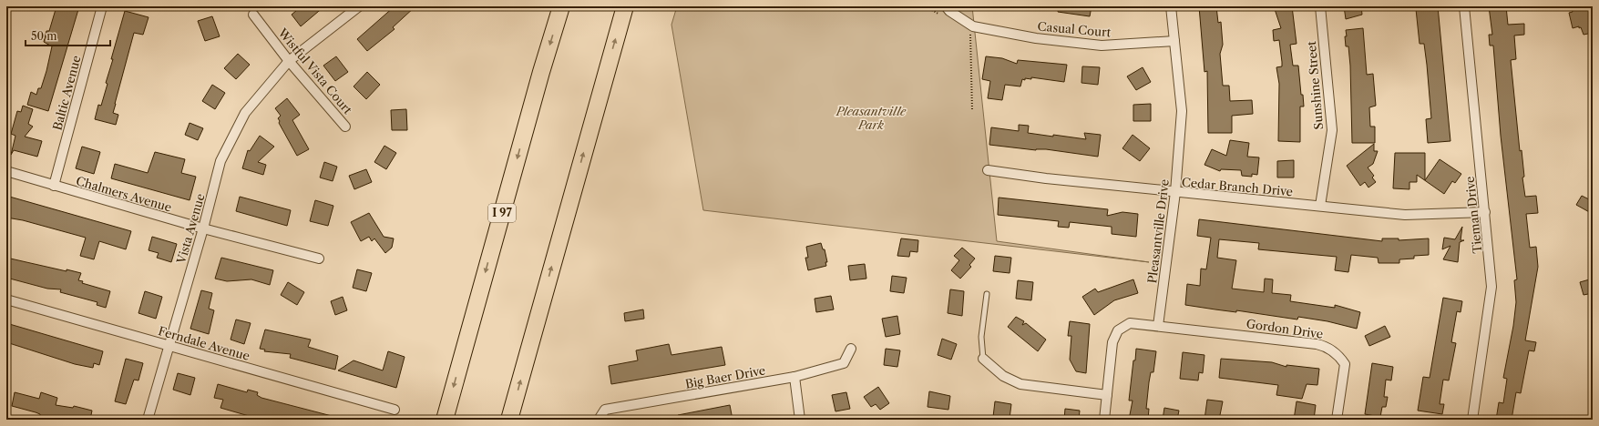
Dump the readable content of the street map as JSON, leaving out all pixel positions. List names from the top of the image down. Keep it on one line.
{"streets":{"highway":["I 97"],"street":["Casual Court","Wistful Vista Court","Sunshine Street","Baltic Avenue","Cedar Branch Drive","Chalmers Avenue","Tieman Drive","Vista Avenue","Pleasantville Drive","Gordon Drive","Ferndale Avenue","Big Baer Drive"]},"crossings":[["Casual Court","Pleasantville Drive"],["Wistful Vista Court","Vista Avenue"],["Sunshine Street","Cedar Branch Drive"],["Baltic Avenue","Chalmers Avenue"],["Cedar Branch Drive","Tieman Drive"],["Cedar Branch Drive","Pleasantville Drive"],["Chalmers Avenue","Vista Avenue"],["Vista Avenue","Ferndale Avenue"],["Pleasantville Drive","Gordon Drive"]],"parks":["Pleasantville Park"],"scale_bar":"50 m"}
